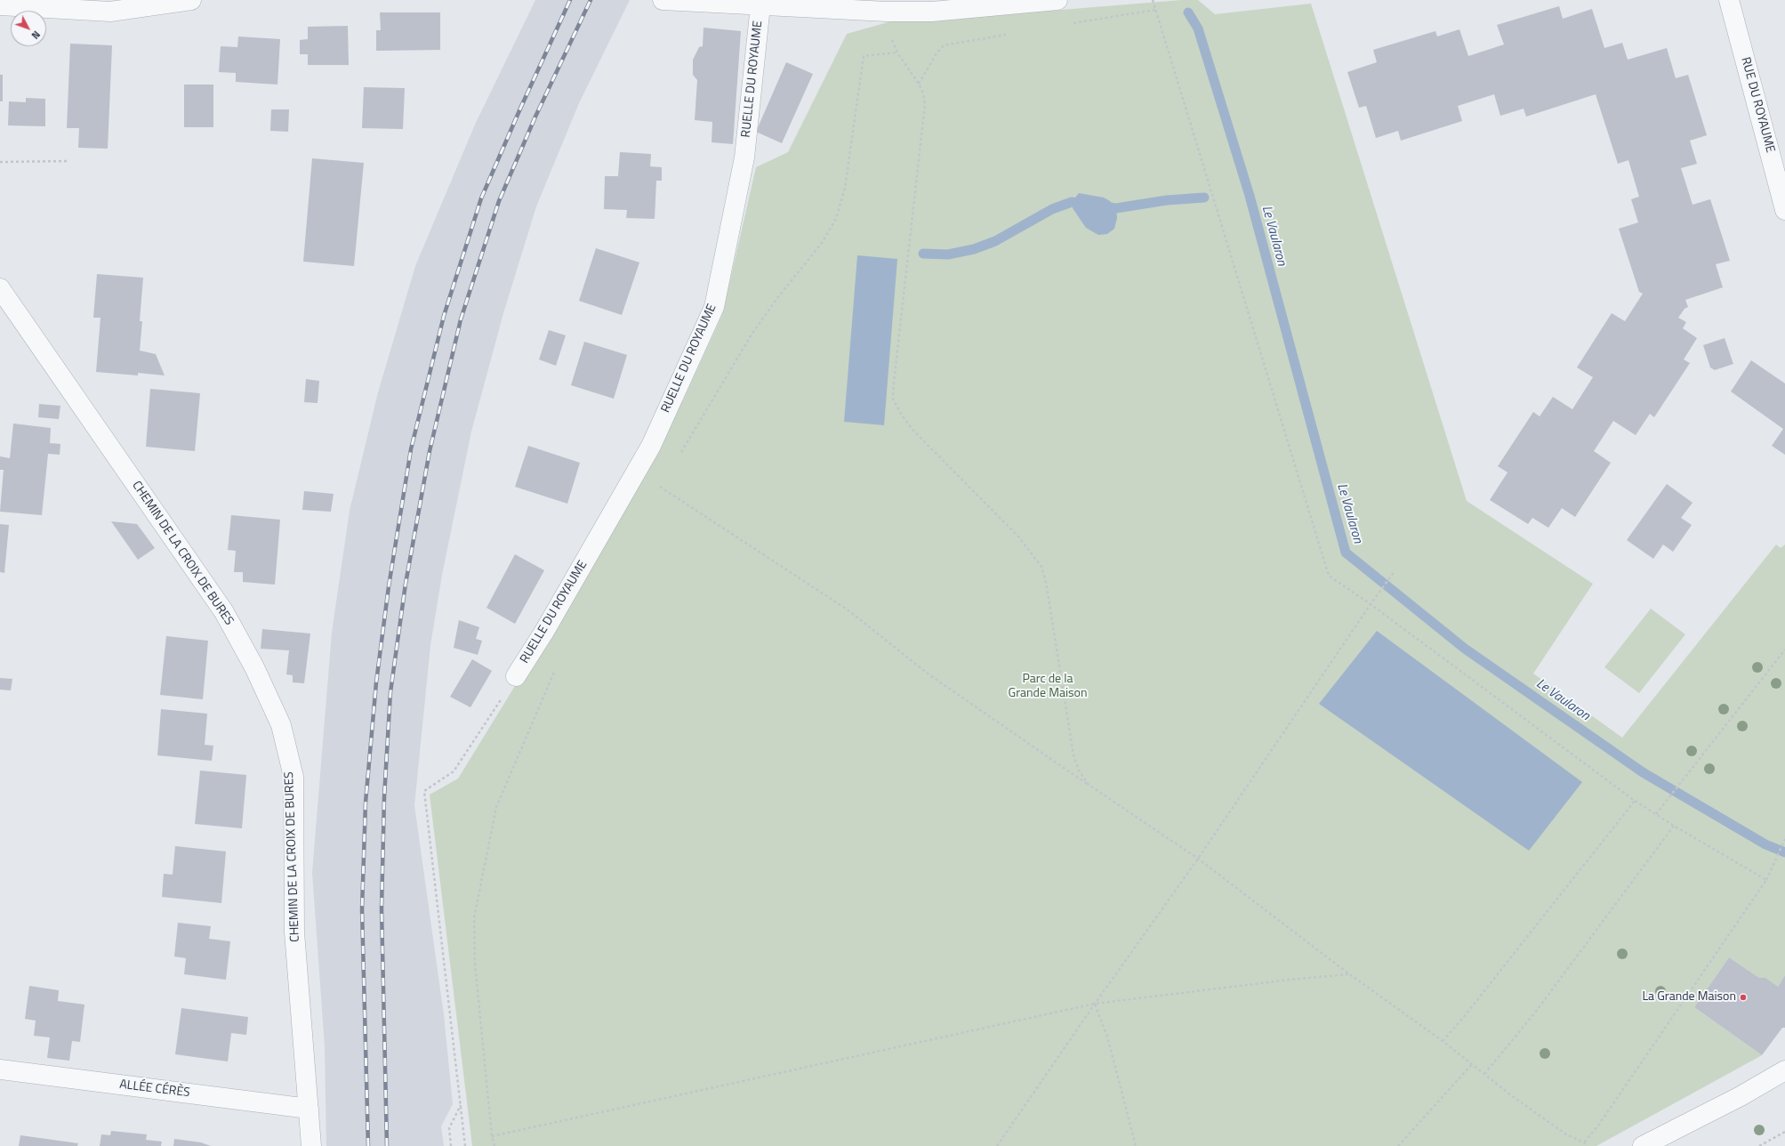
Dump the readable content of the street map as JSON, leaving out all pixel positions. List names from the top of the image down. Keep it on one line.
{"streets":{"street":["RUELLE DU ROYAUME","RUE DU ROYAUME","CHEMIN DE LA CROIX DE BURES","ALLÉE CÉRÈS"]},"crossings":[["CHEMIN DE LA CROIX DE BURES","ALLÉE CÉRÈS"]],"water":["Le Vaularon"],"parks":["Parc de la Grande Maison"],"places":["La Grande Maison"],"north":"bottom right"}
